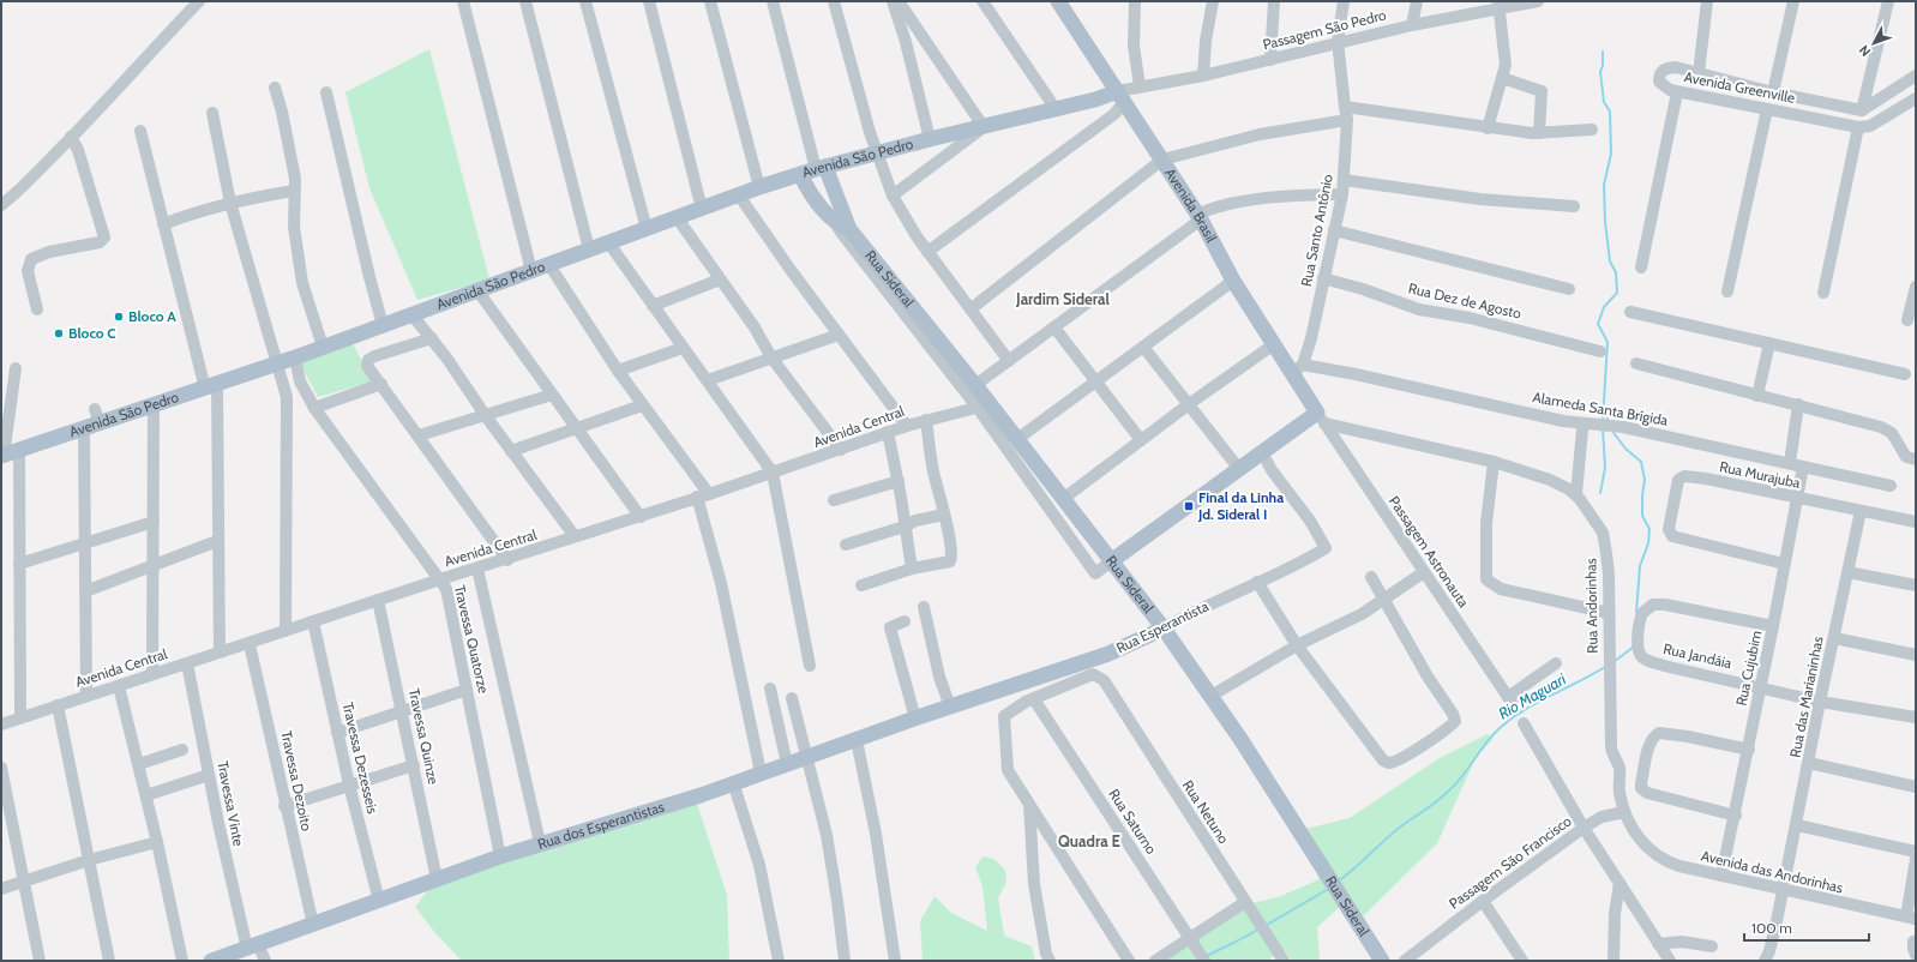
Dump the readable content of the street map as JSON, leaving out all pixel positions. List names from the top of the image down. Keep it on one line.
{"streets":{"main road":["Avenida São Pedro","Avenida Brasil","Rua Sideral","Rua Esperantista","Rua dos Esperantistas"],"street":["Passagem São Pedro","Avenida Greenville","Rua Santo Antônio","Rua Dez de Agosto","Alameda Santa Brígida","Avenida Central","Rua Murajuba","Passagem Astronauta","Rua Andorinhas","Travessa Quatorze","Rua Jandáia","Rua Cujubim","Rua das Marianinhas","Travessa Quinze","Travessa Dezesseis","Travessa Dezoito","Travessa Vinte","Rua Netuno","Rua Saturno","Passagem São Francisco","Avenida das Andorinhas"]},"crossings":[["Passagem São Pedro","Avenida São Pedro"],["Passagem São Pedro","Avenida Brasil"],["Passagem São Pedro","Rua Santo Antônio"],["Avenida São Pedro","Avenida Brasil"],["Avenida São Pedro","Rua Sideral"],["Avenida São Pedro","Travessa Quatorze"],["Avenida Brasil","Rua Santo Antônio"],["Avenida Brasil","Alameda Santa Brígida"],["Avenida Brasil","Passagem Astronauta"],["Avenida Brasil","Rua Andorinhas"],["Rua Santo Antônio","Rua Dez de Agosto"],["Rua Santo Antônio","Alameda Santa Brígida"],["Rua Sideral","Avenida Central"],["Rua Sideral","Rua Esperantista"],["Alameda Santa Brígida","Rua Cujubim"],["Avenida Central","Travessa Quatorze"],["Avenida Central","Travessa Quinze"],["Avenida Central","Travessa Dezesseis"],["Avenida Central","Travessa Dezoito"],["Avenida Central","Travessa Vinte"],["Rua Murajuba","Rua Cujubim"],["Rua Murajuba","Rua das Marianinhas"],["Passagem Astronauta","Rua Andorinhas"],["Rua Andorinhas","Passagem São Francisco"],["Rua Andorinhas","Avenida das Andorinhas"],["Rua Esperantista","Rua dos Esperantistas"],["Travessa Quatorze","Rua dos Esperantistas"],["Rua Jandáia","Rua Cujubim"],["Rua Jandáia","Rua das Marianinhas"],["Rua Cujubim","Avenida das Andorinhas"],["Rua das Marianinhas","Avenida das Andorinhas"],["Travessa Quinze","Rua dos Esperantistas"],["Travessa Dezesseis","Rua dos Esperantistas"],["Travessa Dezoito","Rua dos Esperantistas"],["Travessa Vinte","Rua dos Esperantistas"],["Rua Netuno","Rua Saturno"],["Passagem São Francisco","Avenida das Andorinhas"]],"districts":["Jardim Sideral","Quadra E"],"water":["Rio Maguari"],"places":{"other":["Bloco A","Bloco C"],"transit":["Final da Linha Jd. Sideral I"]},"scale_bar":"100 m","north":"bottom left"}
